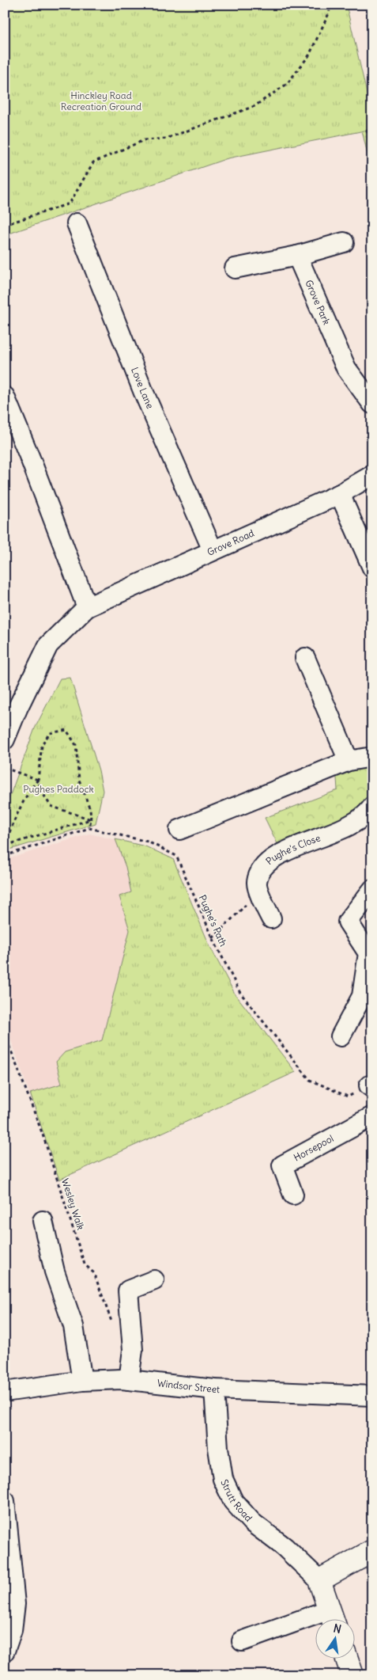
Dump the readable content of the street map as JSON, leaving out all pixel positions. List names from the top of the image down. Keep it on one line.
{"streets":{"street":["Grove Park","Love Lane","Grove Road","Pughe's Close","Horsepool","Windsor Street","Strutt Road"],"path":["Pughe's Path","Wesley Walk"]},"crossings":[["Love Lane","Grove Road"],["Windsor Street","Strutt Road"]],"parks":["Hinckley Road Recreation Ground","Pughes Paddock"],"north":"top"}
